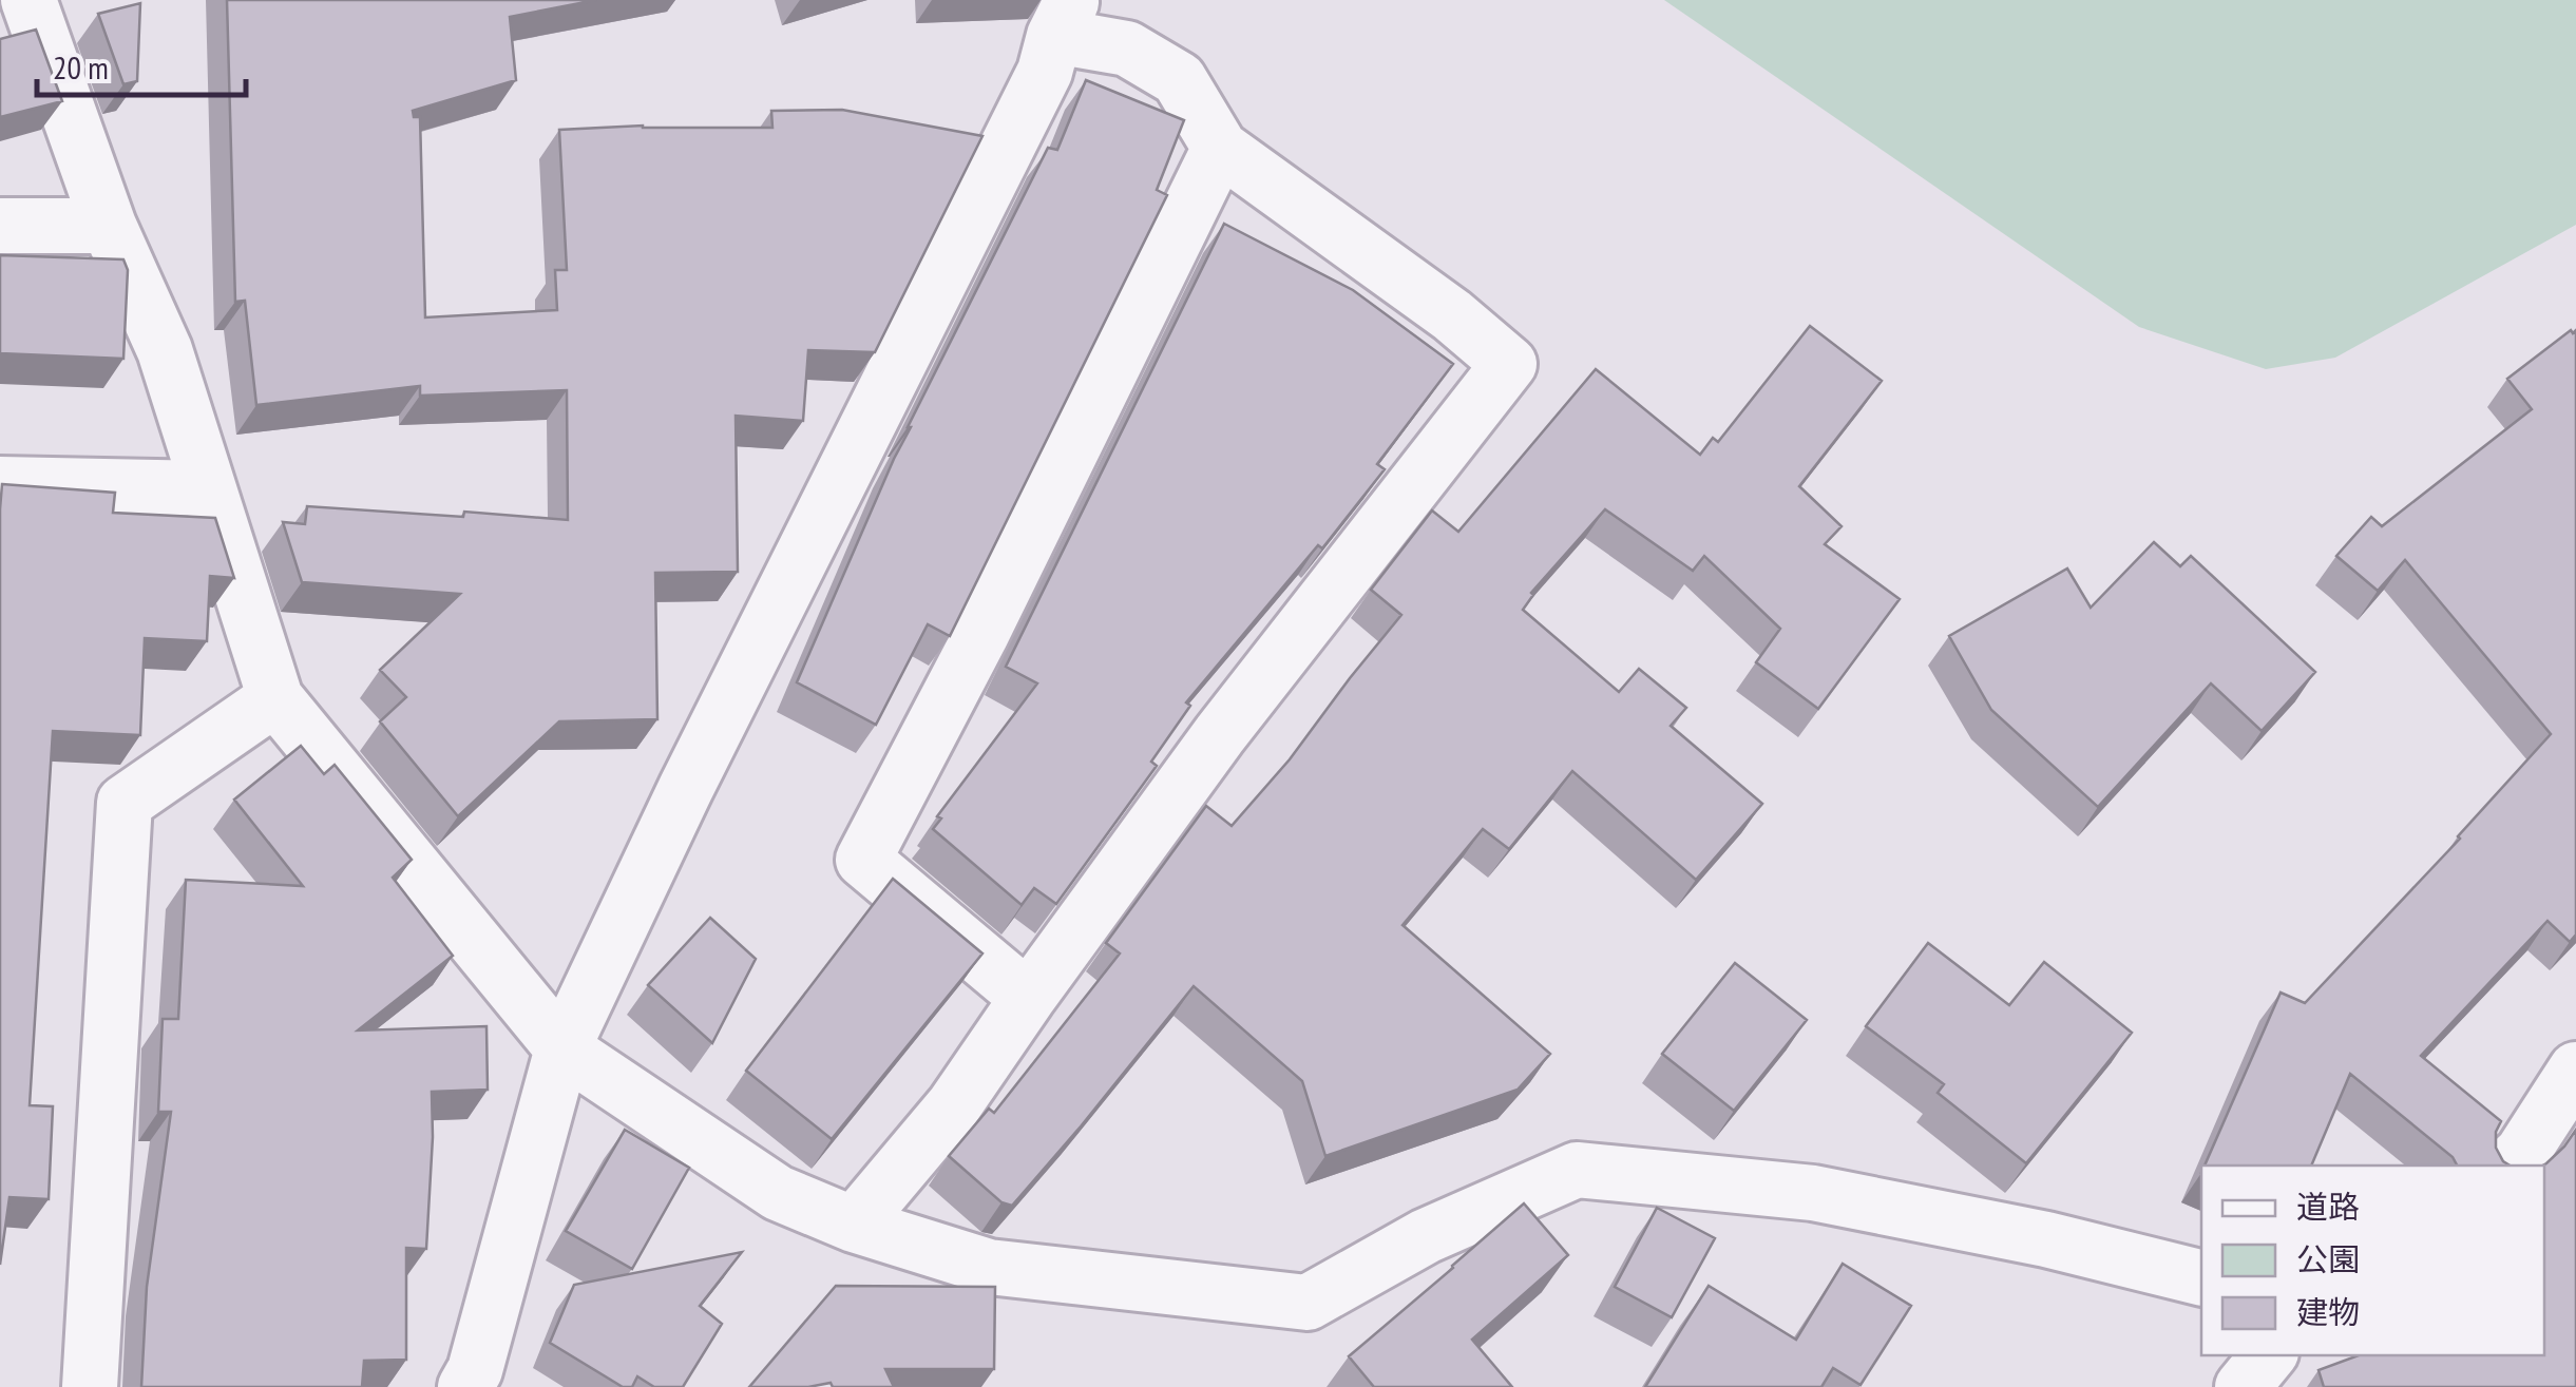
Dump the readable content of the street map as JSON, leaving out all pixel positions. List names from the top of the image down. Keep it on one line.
{"legend":["道路","公園","建物"],"scale_bar":"20 m"}
